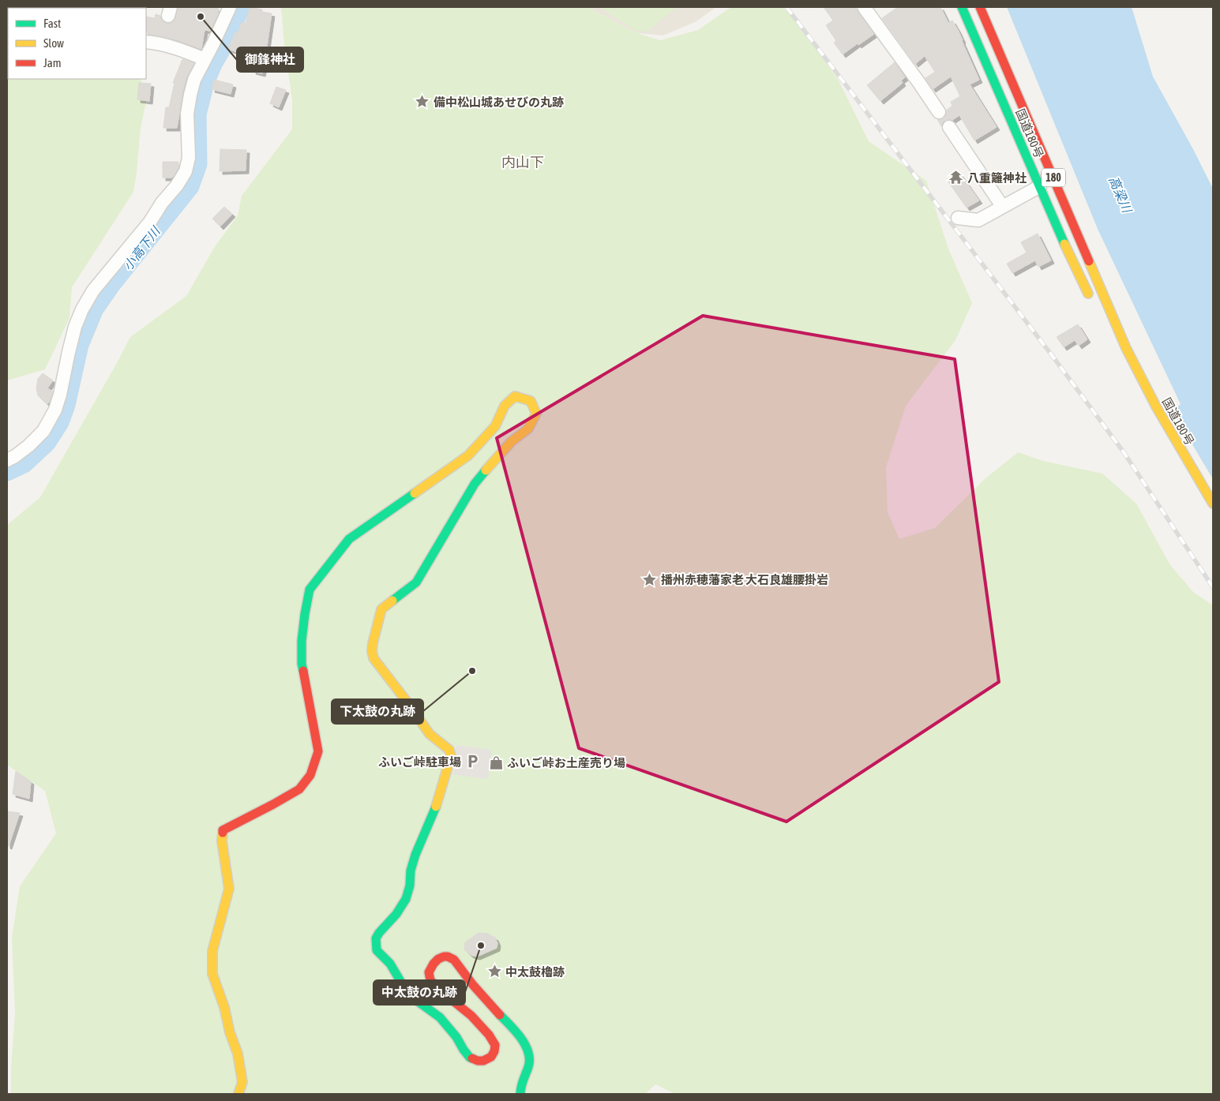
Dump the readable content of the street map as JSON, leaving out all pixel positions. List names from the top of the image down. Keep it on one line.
{"streets":{"main road":["国道180号","180"]},"districts":["内山下"],"water":["高梁川","小高下川"],"places":{"other":["御鋒神社","下太鼓の丸跡","中太鼓の丸跡"],"place":["備中松山城あせびの丸跡","播州赤穂藩家老 大石良雄腰掛岩","中太鼓櫓跡"],"temple":["八重籬神社"],"parking":["ふいご峠駐車場"],"shop":["ふいご峠お土産売り場"]},"legend":["Fast","Slow","Jam"]}
